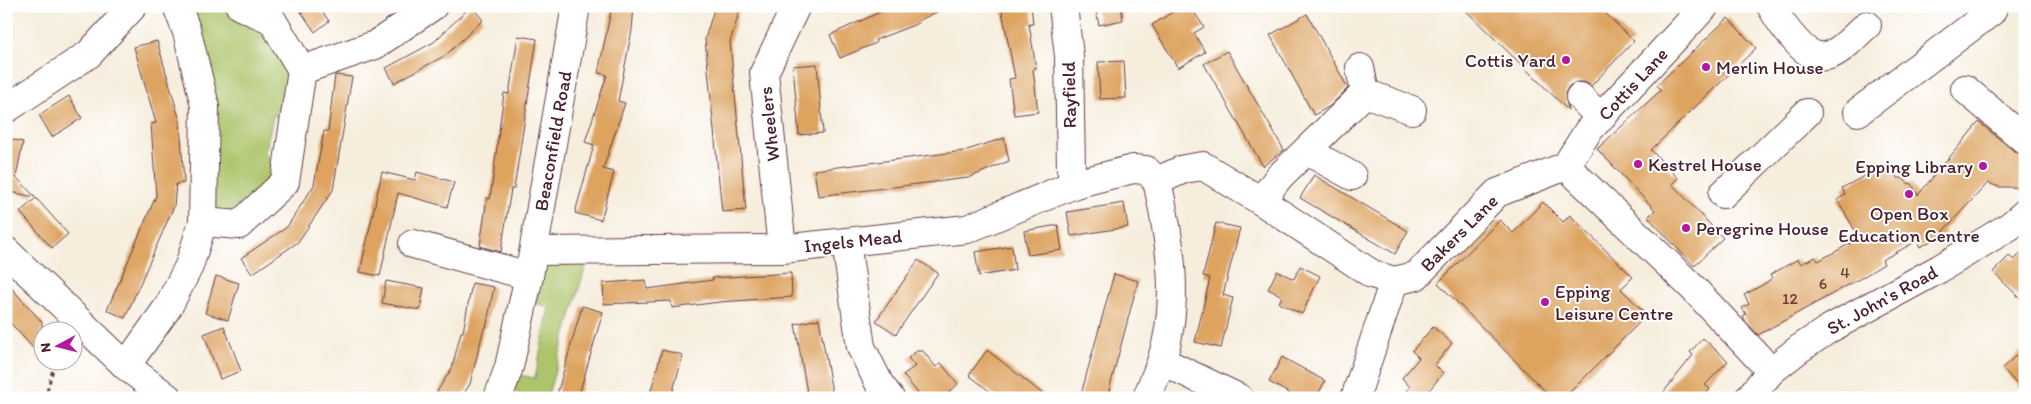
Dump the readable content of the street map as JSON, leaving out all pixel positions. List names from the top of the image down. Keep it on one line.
{"streets":{"street":["Cottis Lane","Rayfield","Wheelers","Beaconfield Road","Bakers Lane","Ingels Mead","St. John's Road"]},"crossings":[["Cottis Lane","Bakers Lane"],["Rayfield","Ingels Mead"],["Wheelers","Ingels Mead"],["Beaconfield Road","Ingels Mead"]],"places":["Cottis Yard","Merlin House","Kestrel House","Epping Library","Open Box Education Centre","Peregrine House","Epping Leisure Centre"],"house_numbers":["4","6","12"],"north":"left"}
